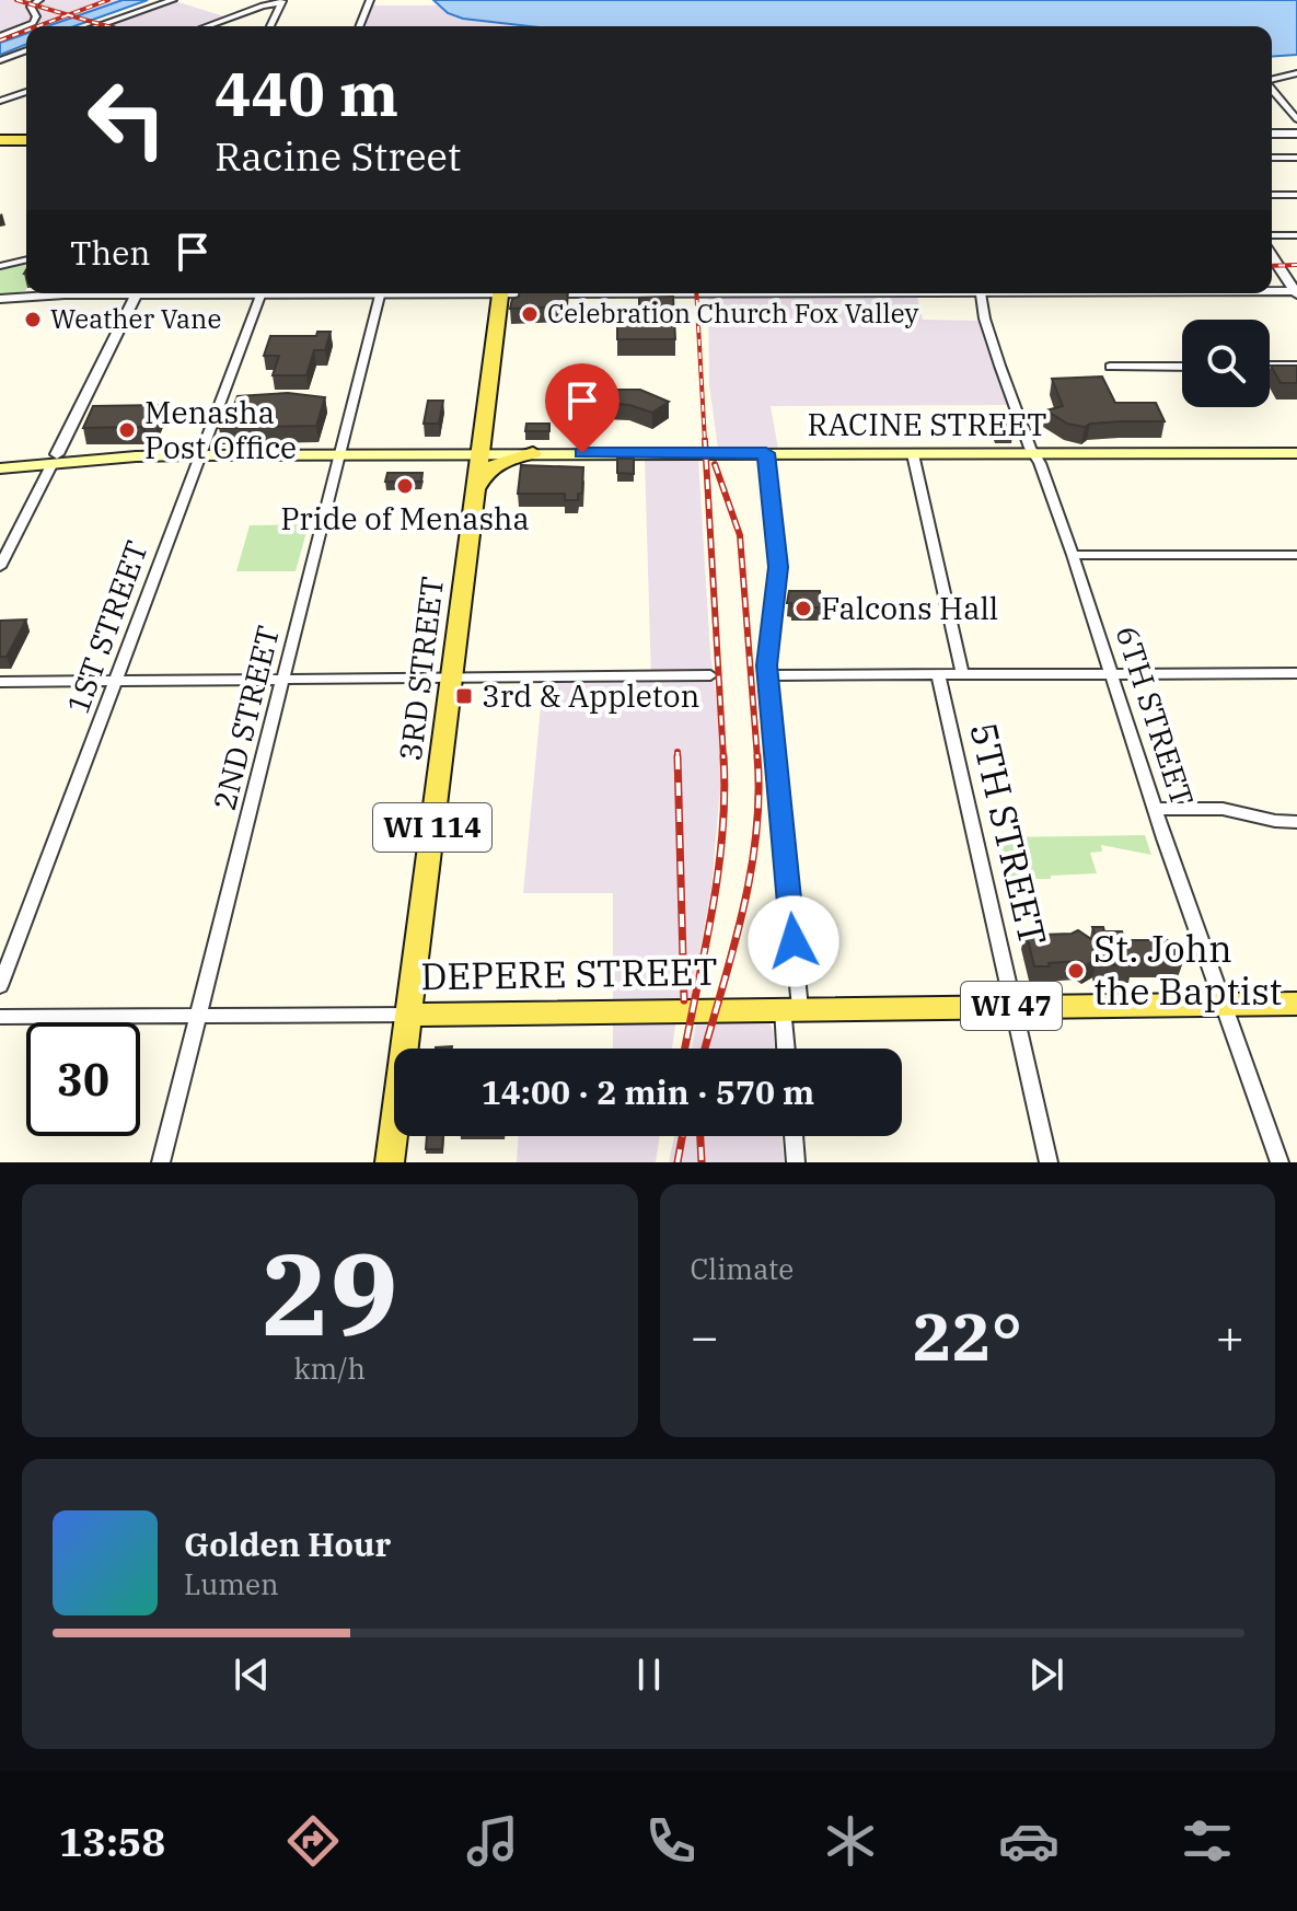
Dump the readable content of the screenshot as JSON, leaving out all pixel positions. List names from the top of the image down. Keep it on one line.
{"streets":{"main road":["RACINE STREET","3RD STREET","WI 114","DEPERE STREET","WI 47"],"street":["1ST STREET","6TH STREET","2ND STREET","5TH STREET"]},"crossings":[["RACINE STREET","1ST STREET"],["RACINE STREET","3RD STREET"],["RACINE STREET","6TH STREET"],["RACINE STREET","2ND STREET"],["3RD STREET","DEPERE STREET"],["6TH STREET","DEPERE STREET"],["2ND STREET","DEPERE STREET"],["5TH STREET","DEPERE STREET"]],"places":{"other":["Celebration Church Fox Valley","Weather Vane","Menasha Post Office","Pride of Menasha","Falcons Hall","St. John the Baptist"],"transit":["3rd & Appleton"]},"page":{"turn":["440 m","Racine Street"],"then":"Then","limit":"30","trip":"14:00 · 2 min · 570 m","tile":[["29","km/h"],"Climate"],"heat":["−","22°","+"],"song":["Golden Hour","Lumen"],"tabs":"13:58"}}
